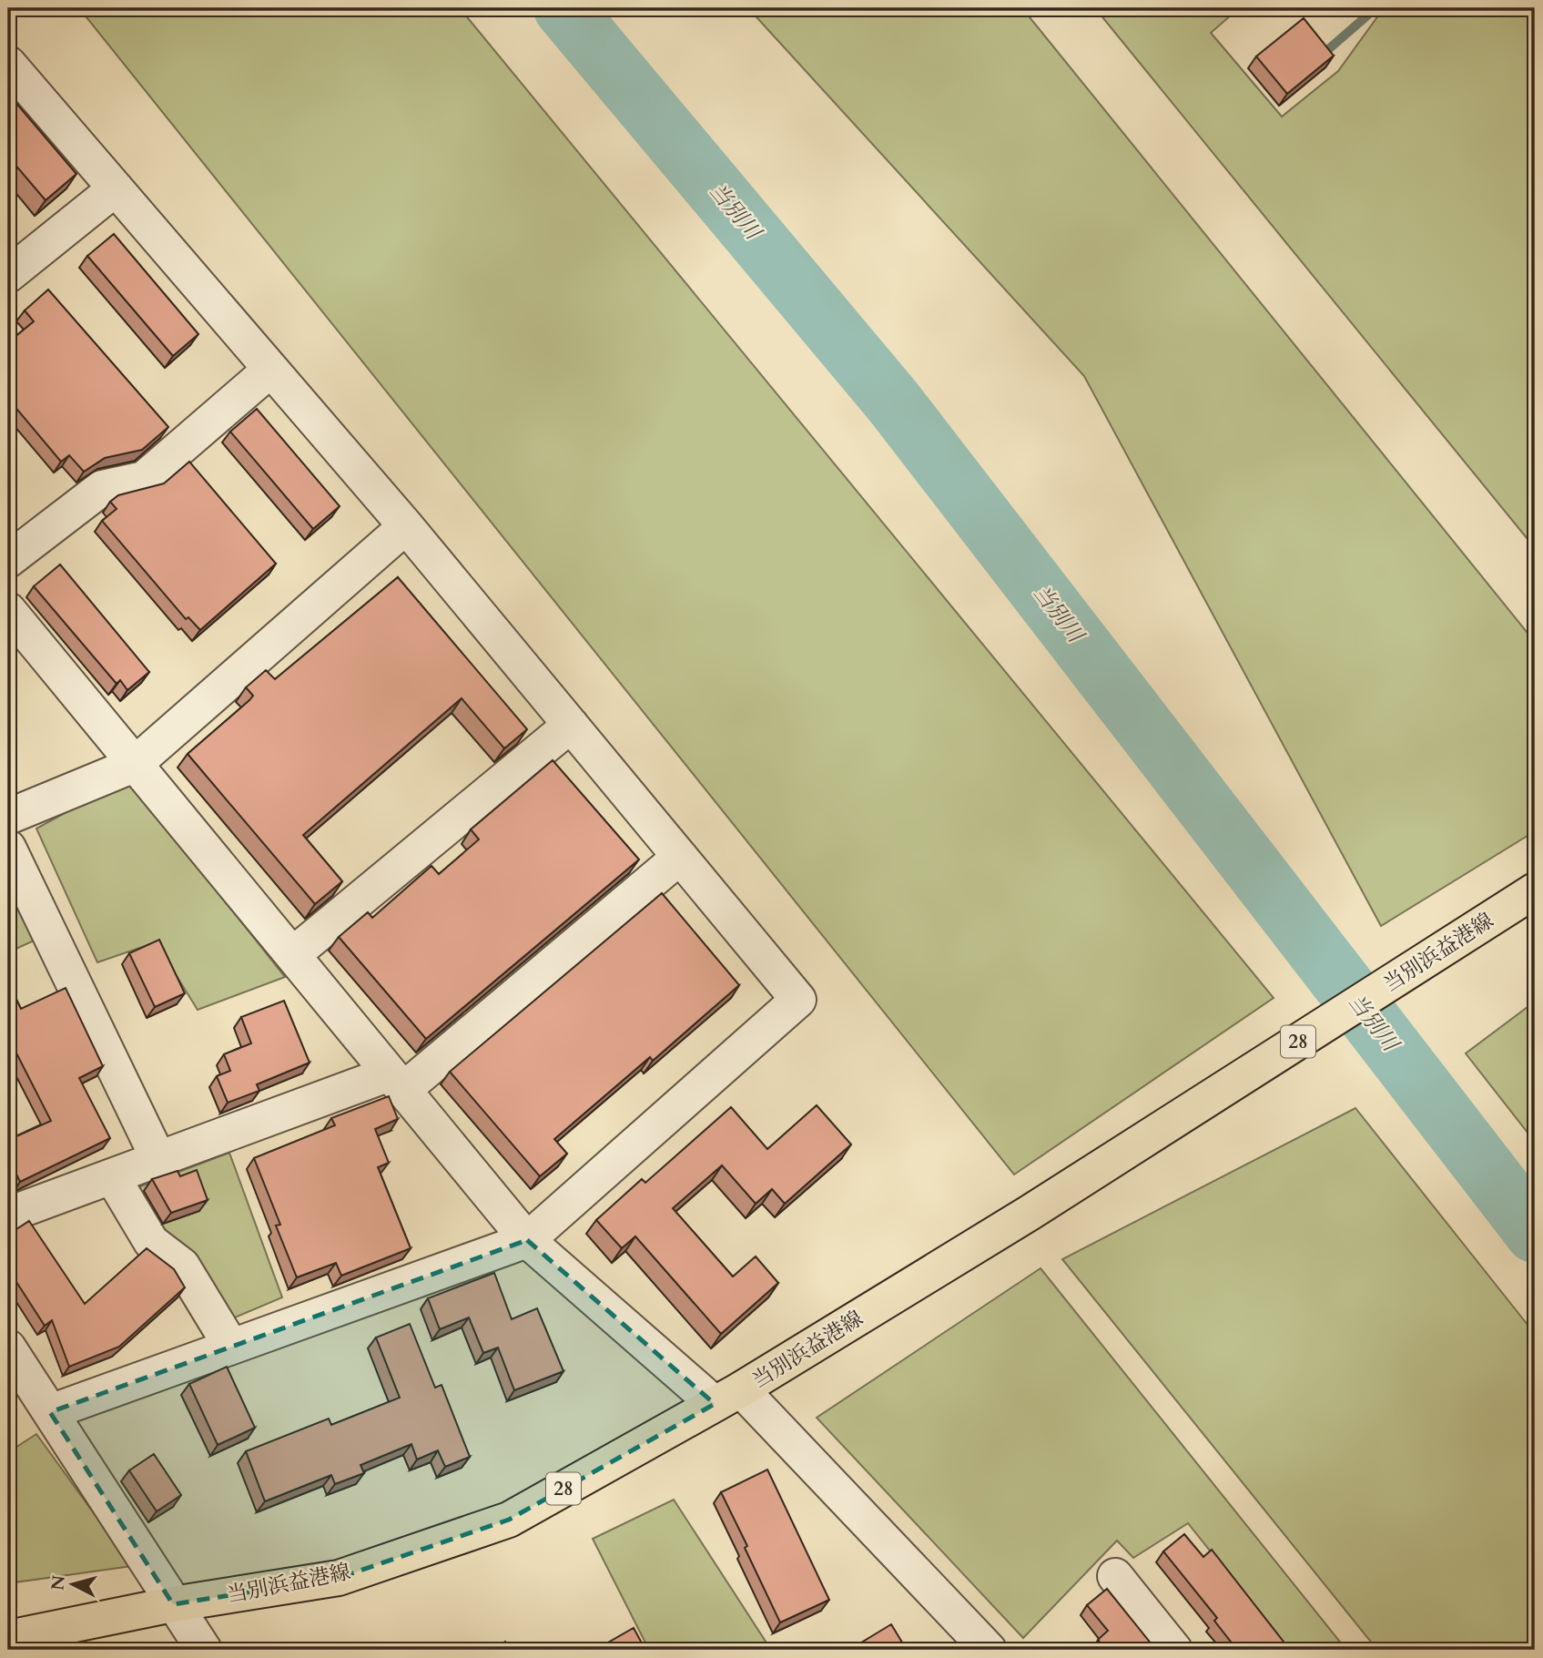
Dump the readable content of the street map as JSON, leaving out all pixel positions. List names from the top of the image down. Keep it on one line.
{"streets":{"main road":["当別浜益港線","28"]},"water":["当別川"],"north":"left"}
